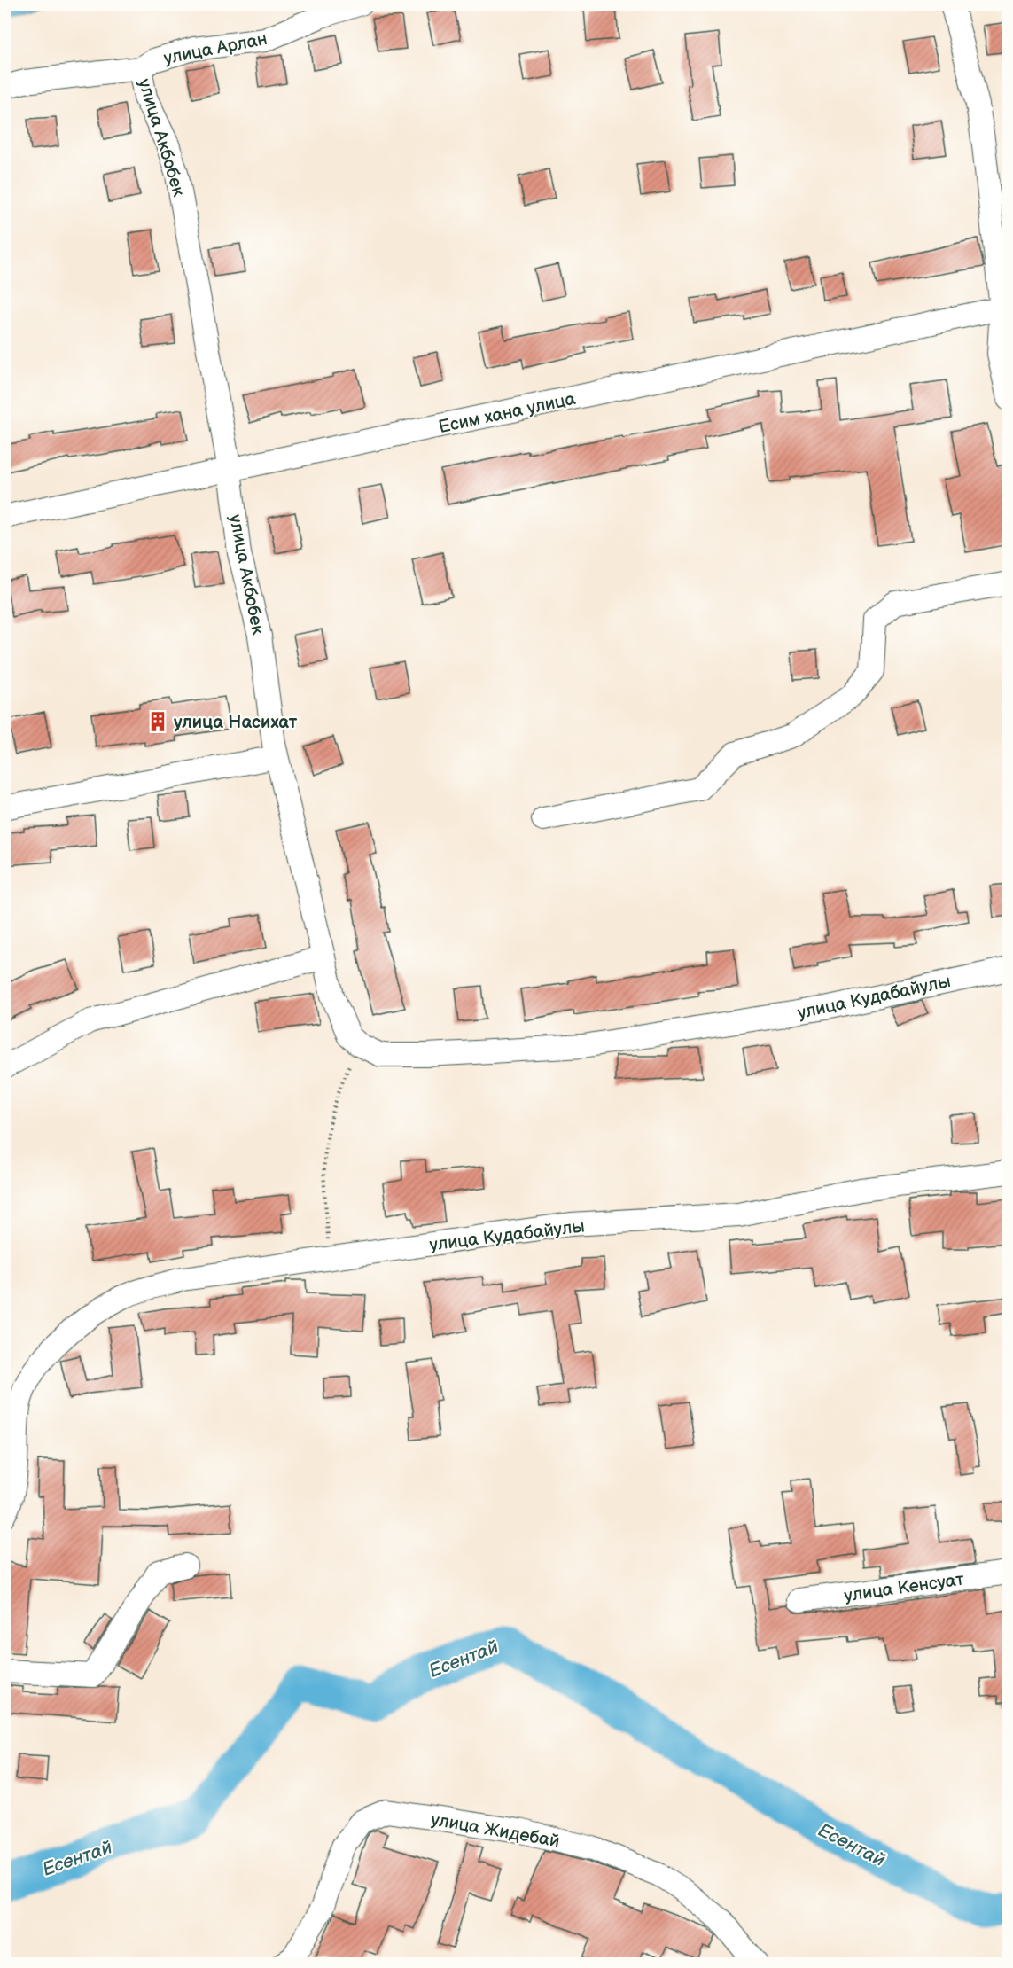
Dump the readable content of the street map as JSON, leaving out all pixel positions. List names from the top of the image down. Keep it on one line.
{"streets":{"street":["улица Арлан","улица Акбобек","Есим хана улица","улица Кудабайулы","улица Кенсуат","улица Жидебай"]},"crossings":[["улица Арлан","улица Акбобек"],["улица Акбобек","Есим хана улица"],["улица Акбобек","улица Кудабайулы"]],"water":["Есентай"],"places":{"building":["улица Насихат"]}}
